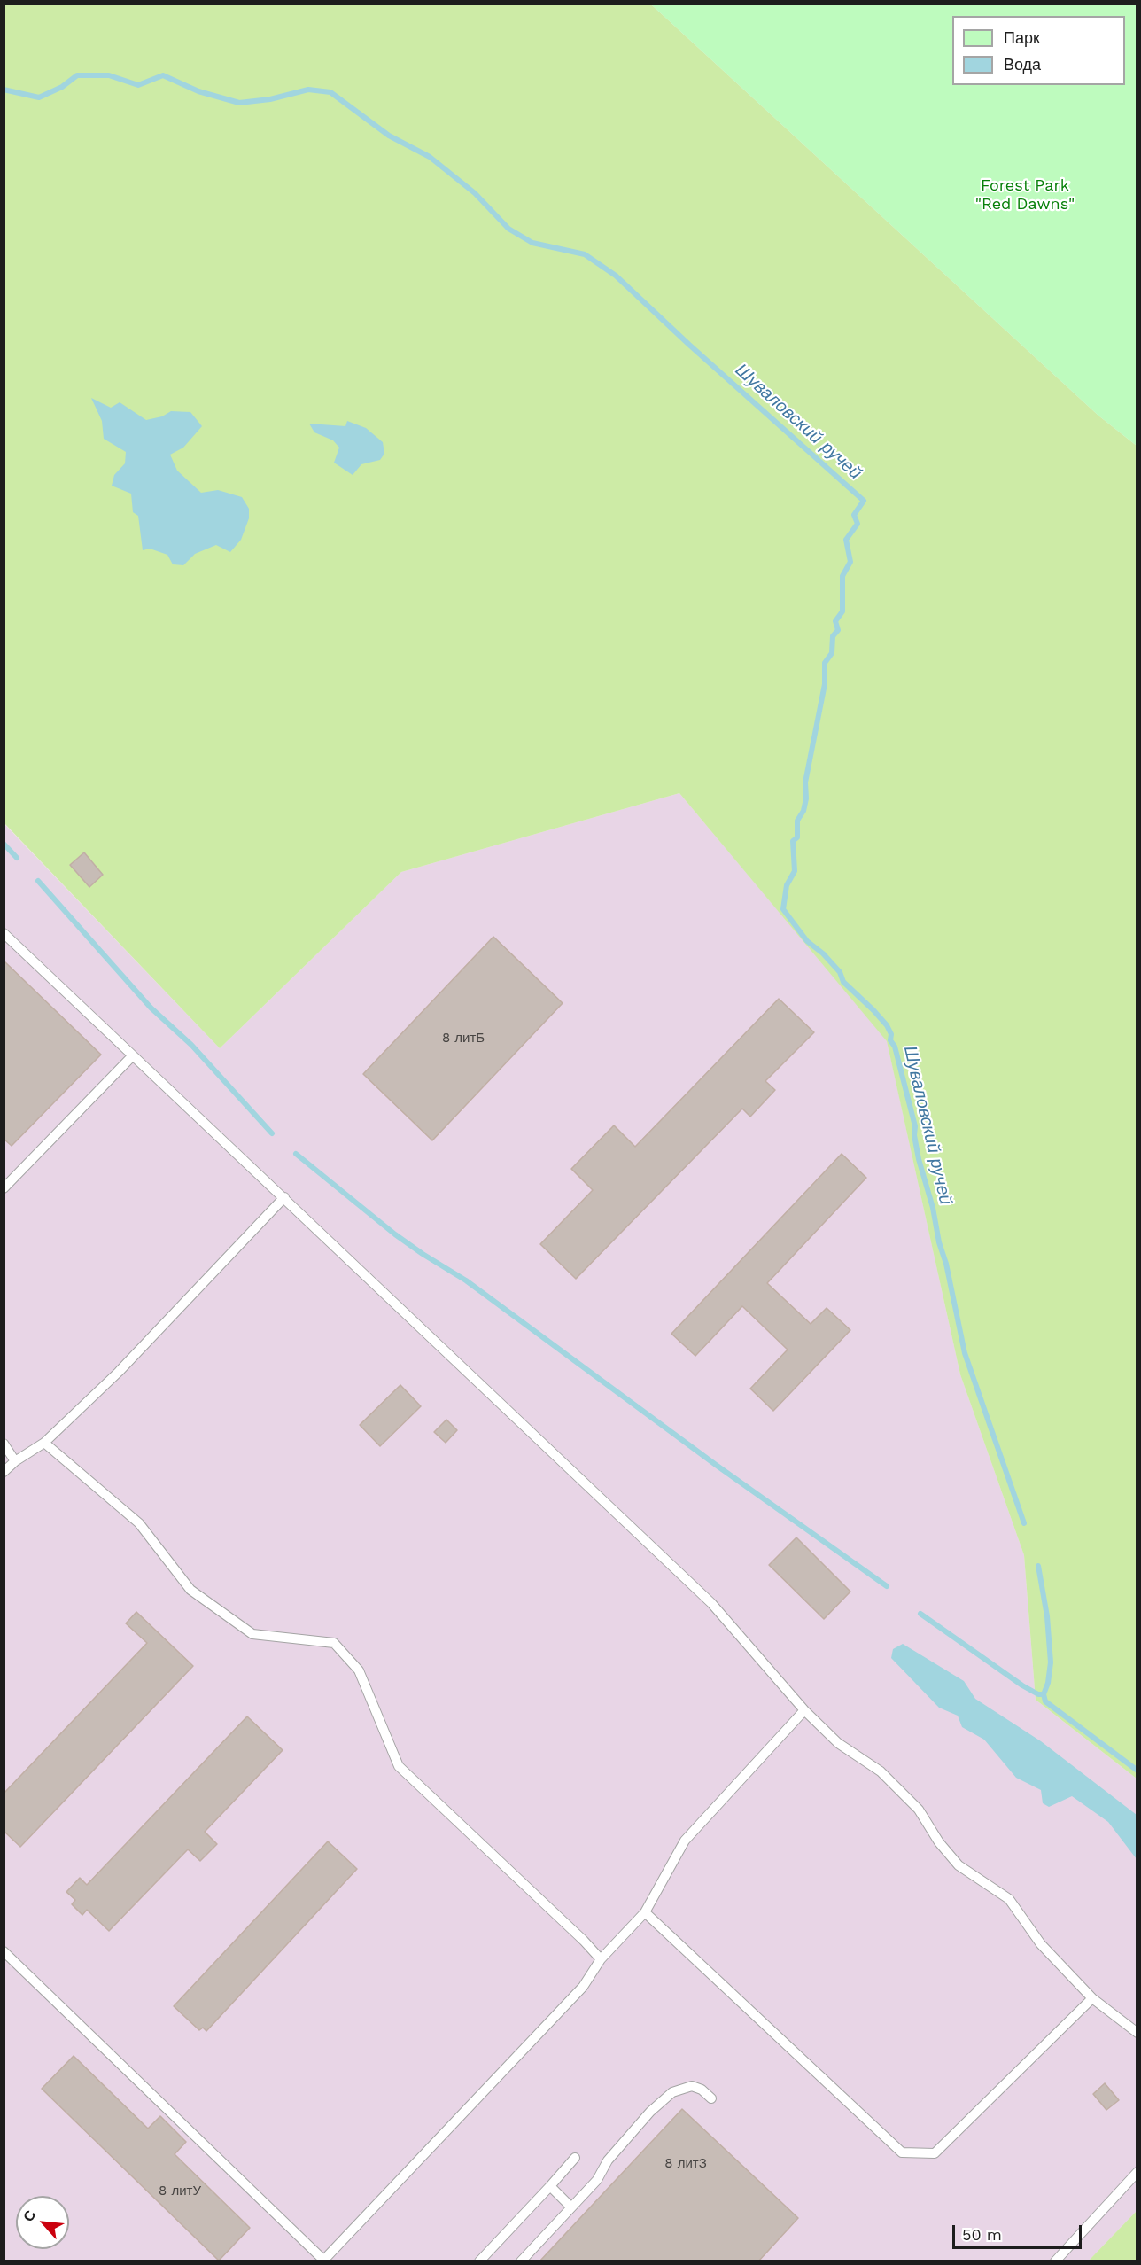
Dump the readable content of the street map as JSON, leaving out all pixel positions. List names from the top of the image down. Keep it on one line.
{"water":["Шуваловский ручей"],"parks":["Forest Park \"Red Dawns\""],"house_numbers":["8 литБ","8 литЗ","8 литУ"],"legend":["Парк","Вода"],"scale_bar":"50 m","north":"top left"}
